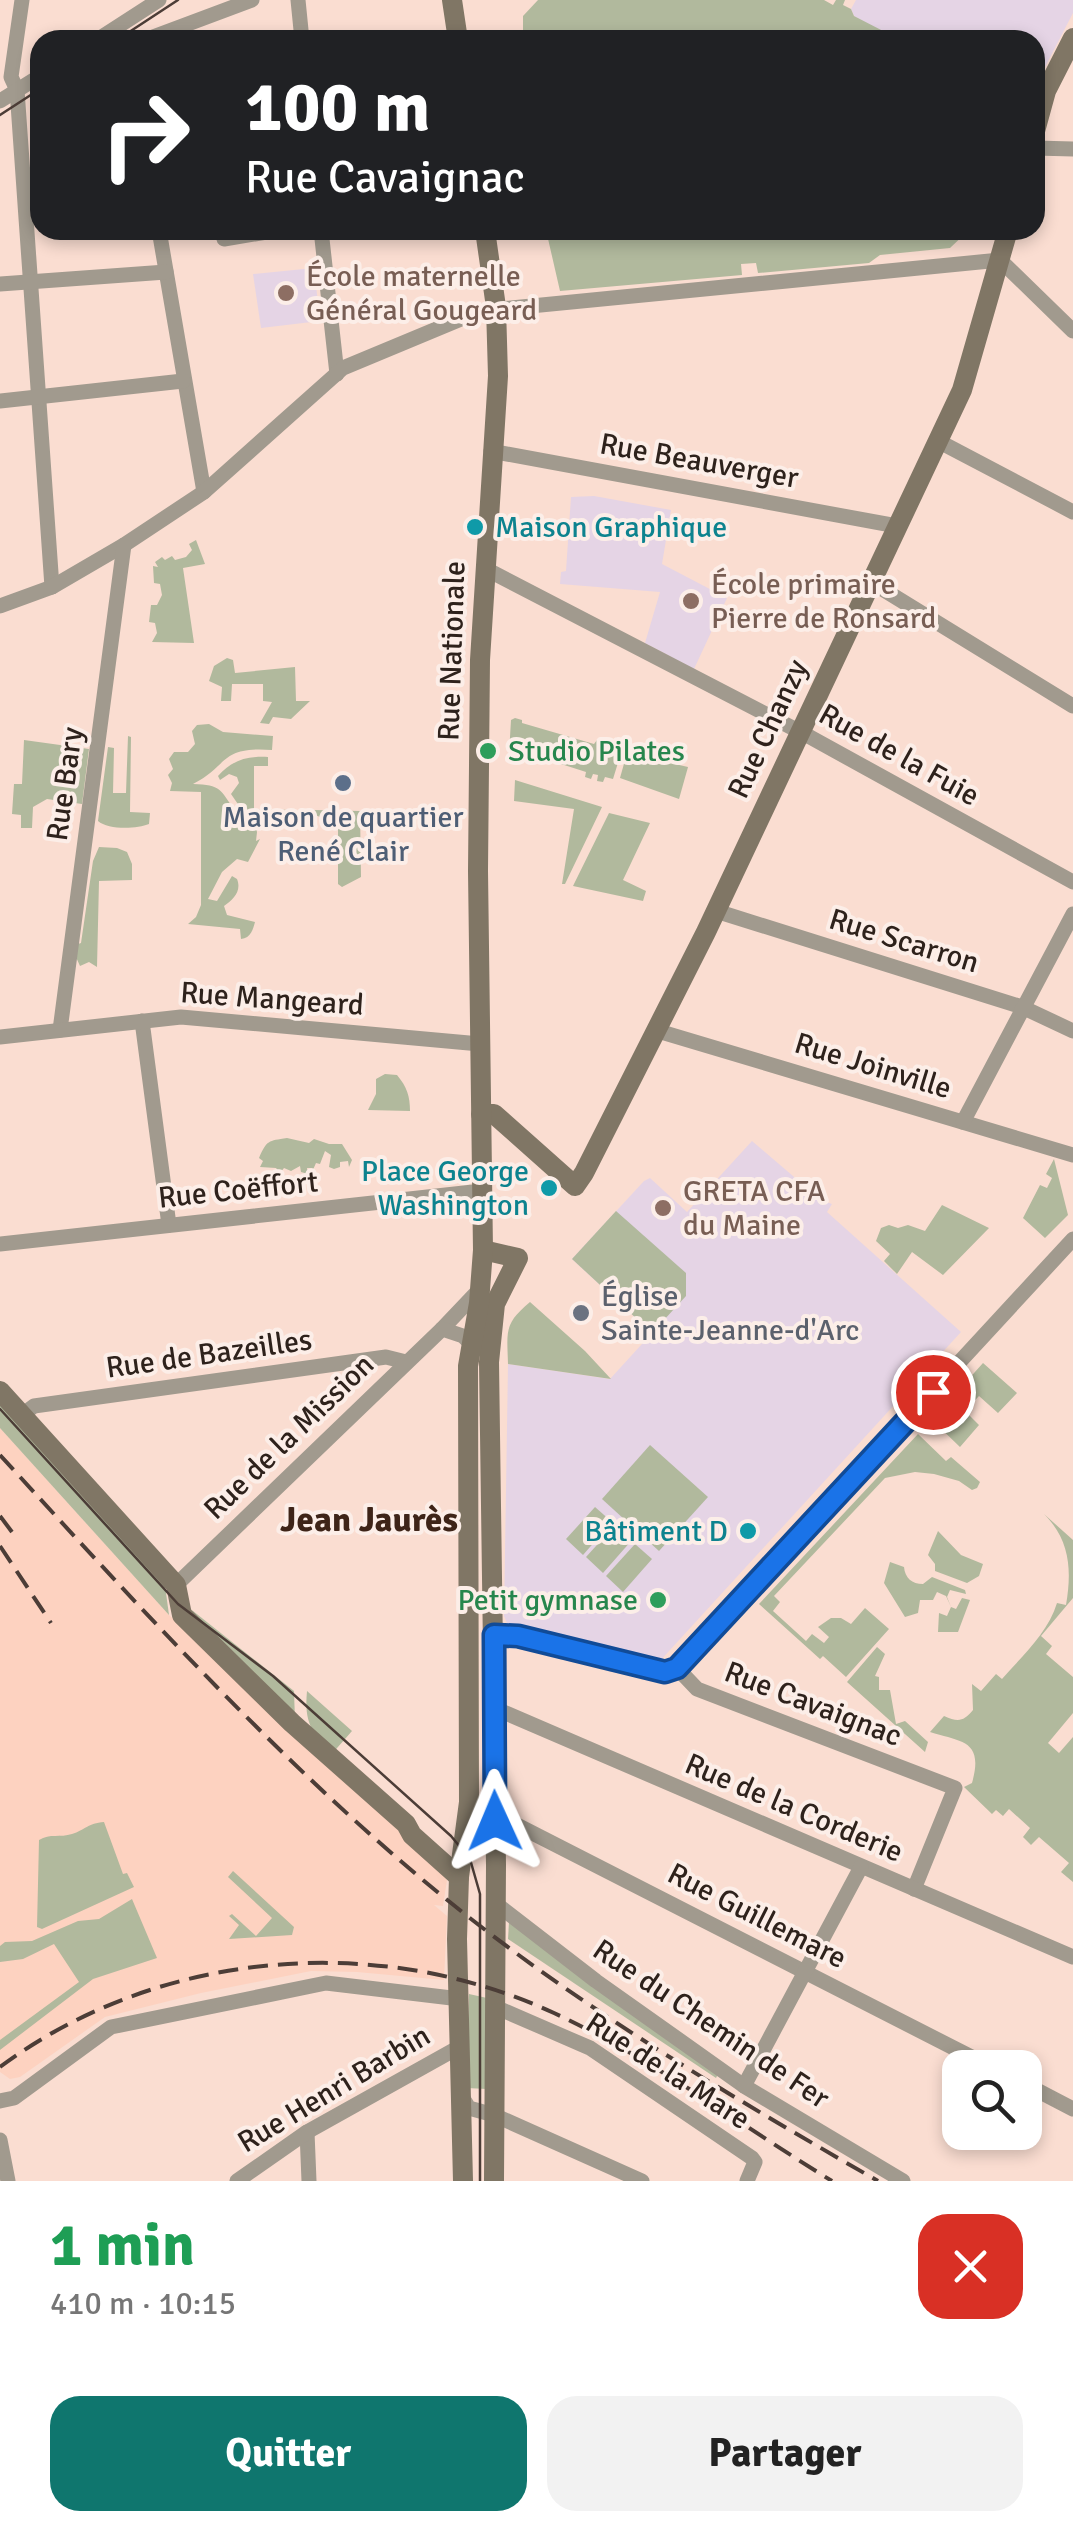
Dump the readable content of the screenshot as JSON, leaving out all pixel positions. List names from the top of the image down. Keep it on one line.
{"streets":{"main road":["Rue Nationale","Rue Chanzy"],"street":["Rue Beauverger","Rue de la Fuie","Rue Bary","Rue Scarron","Rue Mangeard","Rue Joinville","Rue Coëffort","Rue de Bazeilles","Rue de la Mission","Rue Cavaignac","Rue de la Corderie","Rue Guillemare","Rue du Chemin de Fer","Rue de la Mare","Rue Henri Barbin"]},"crossings":[["Rue Beauverger","Rue Nationale"],["Rue Beauverger","Rue Chanzy"],["Rue Nationale","Rue Chanzy"],["Rue Nationale","Rue de la Fuie"],["Rue Nationale","Rue Mangeard"],["Rue Chanzy","Rue de la Fuie"],["Rue Chanzy","Rue Scarron"],["Rue Chanzy","Rue Joinville"],["Rue Bary","Rue Mangeard"],["Rue de Bazeilles","Rue de la Mission"],["Rue Cavaignac","Rue de la Corderie"]],"districts":["Jean Jaurès"],"places":["École maternelle Général Gougeard","Maison Graphique","École primaire Pierre de Ronsard","Studio Pilates","Maison de quartier René Clair","Place George Washington","GRETA CFA du Maine","Église Sainte-Jeanne-d'Arc","Bâtiment D","Petit gymnase"],"page":{"turn":["100 m","Rue Cavaignac"],"heading":["1 min","410 m · 10:15"],"buttons":["Quitter","Partager"]}}
